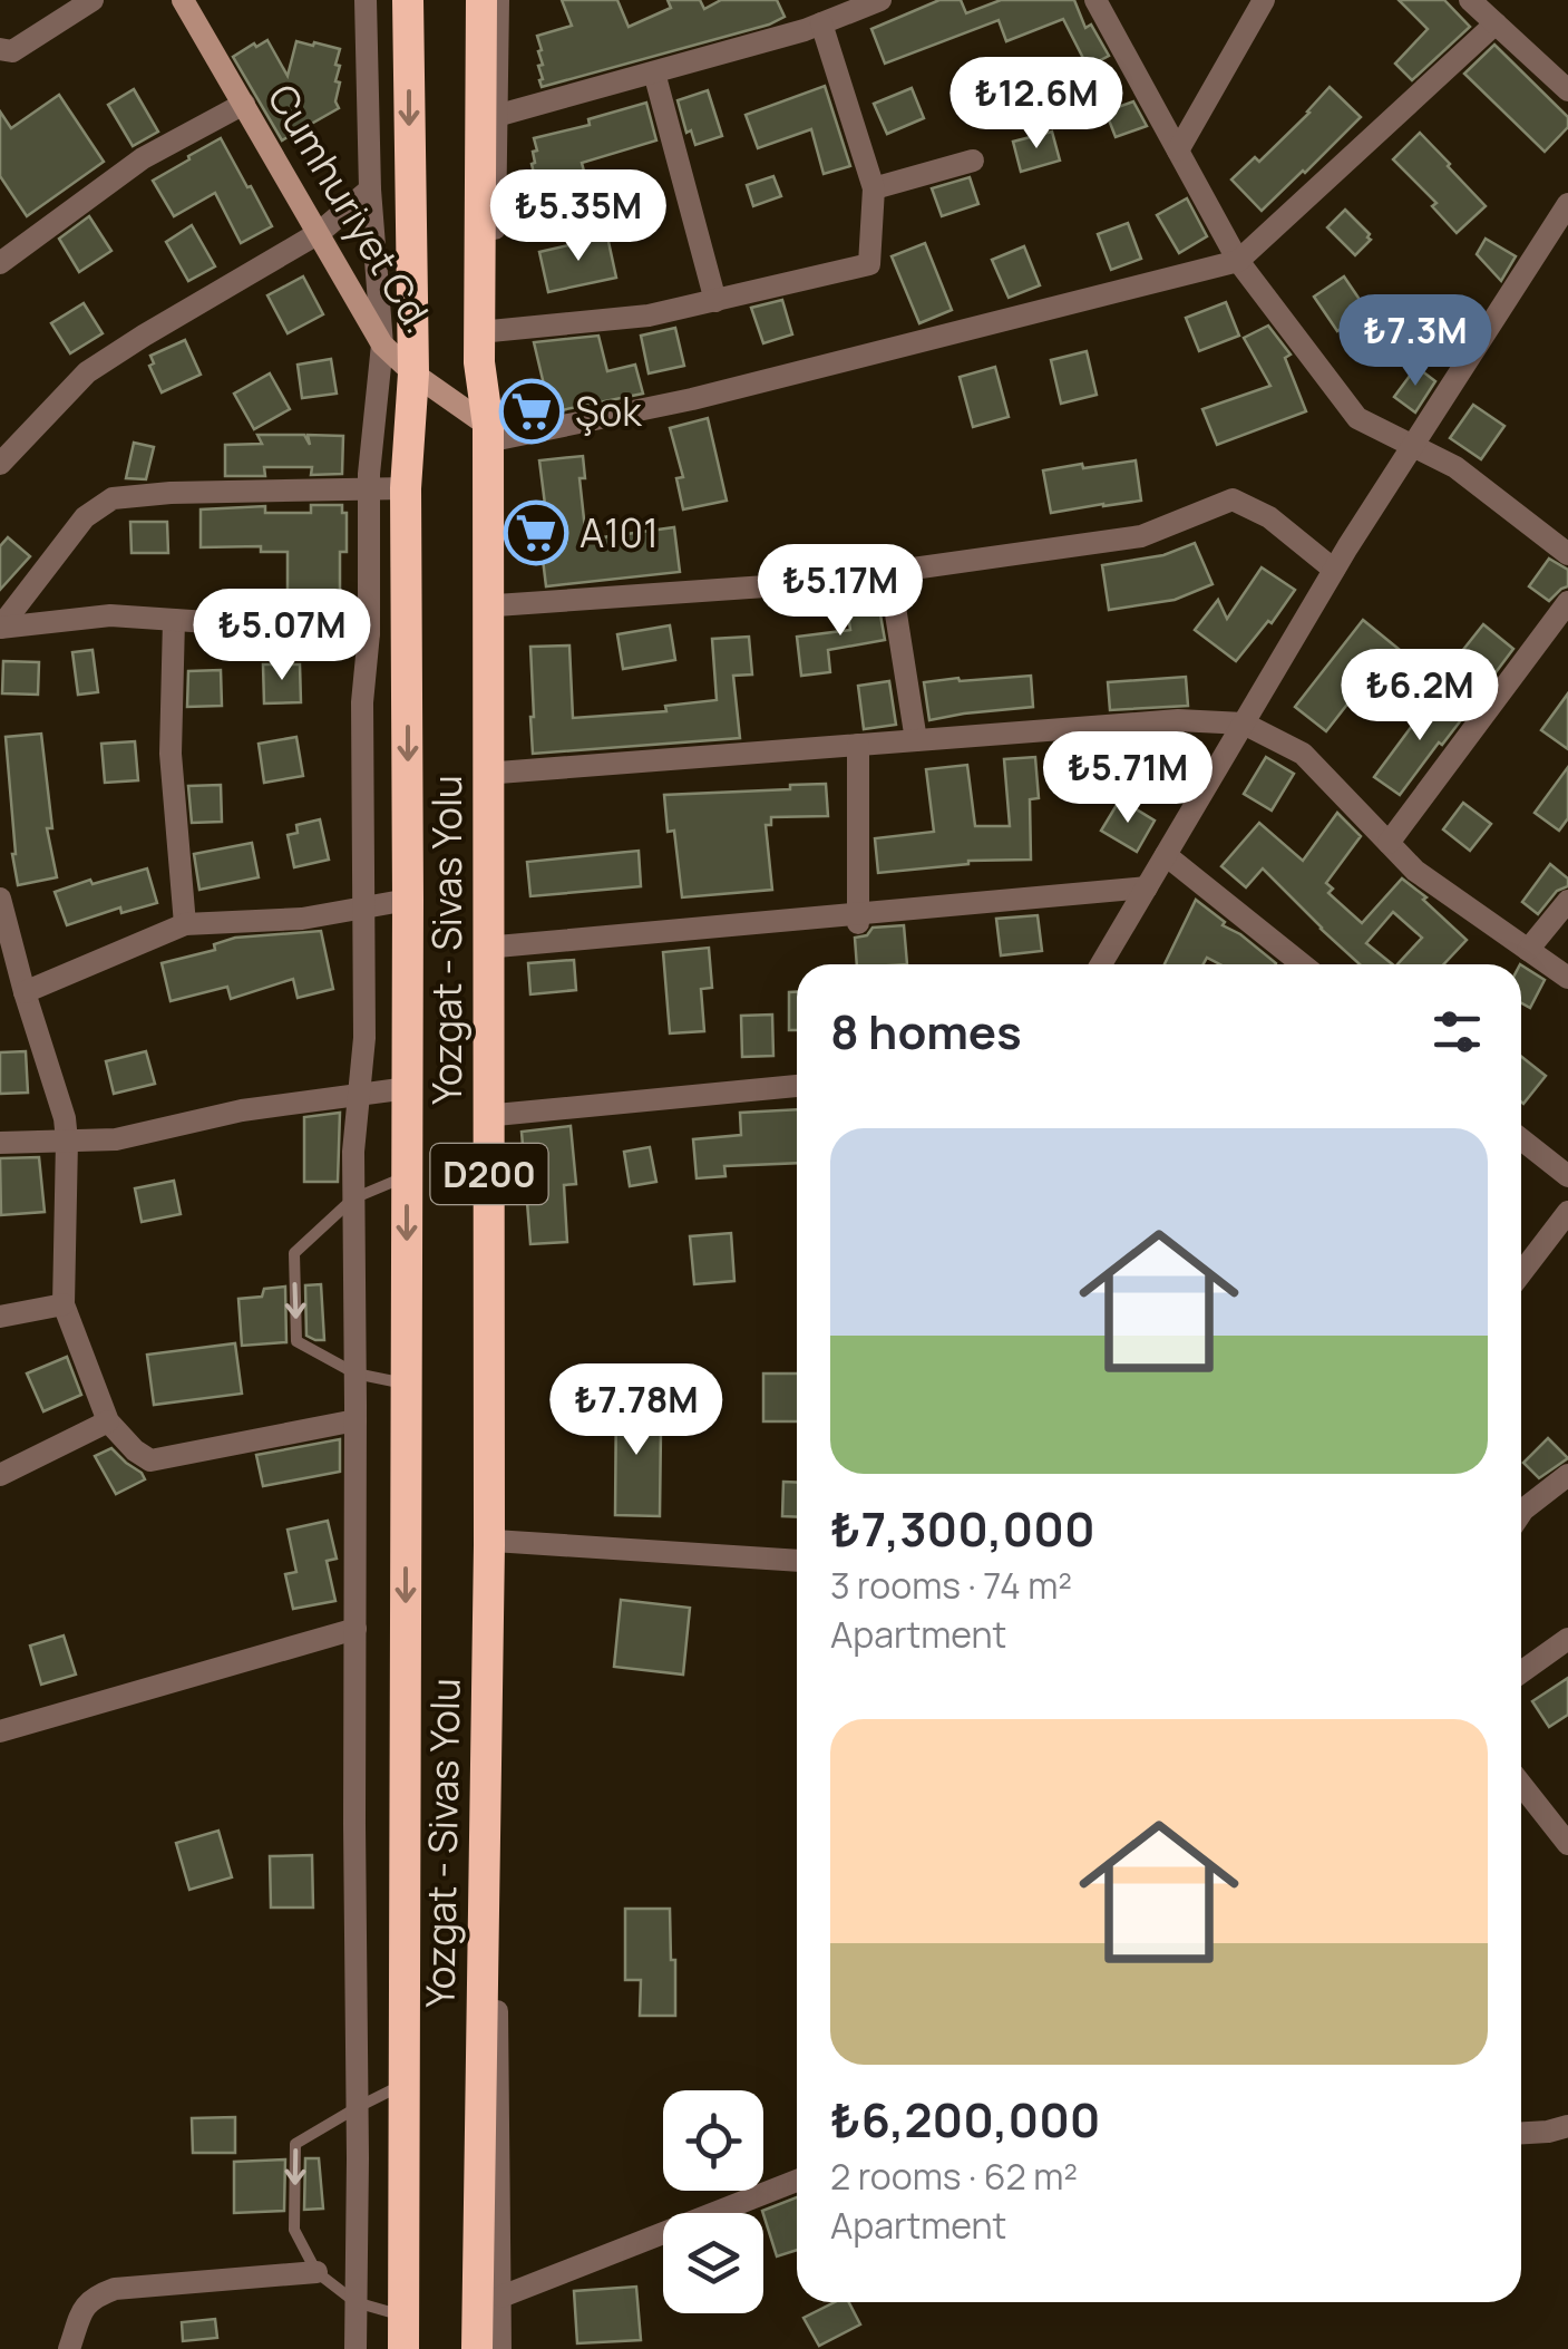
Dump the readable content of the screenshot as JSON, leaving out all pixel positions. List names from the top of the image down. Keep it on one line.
{"streets":{"highway":["Yozgat - Sivas Yolu","D200"],"main road":["Cumhuriyet Cd."]},"crossings":[["Cumhuriyet Cd.","Yozgat - Sivas Yolu"]],"places":{"supermarket":["Şok","A101"]},"page":{"price":["₺12.6M","₺5.35M","₺7.3M","₺5.17M","₺5.07M","₺6.2M","₺5.71M","₺7.78M"],"heading":"8 homes","list":[{"name":"₺7,300,000","note":"3 rooms · 74 m² · Apartment"},{"name":"₺6,200,000","note":"2 rooms · 62 m² · Apartment"}]}}
